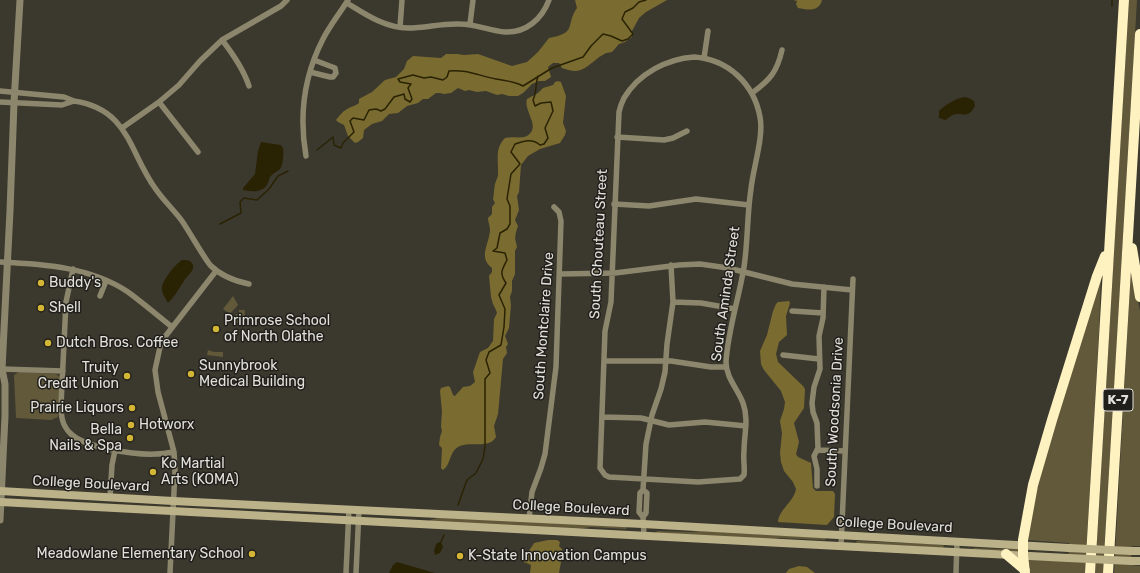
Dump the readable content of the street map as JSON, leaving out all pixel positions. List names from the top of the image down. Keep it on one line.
{"streets":{"highway":["K-7"],"main road":["College Boulevard"],"street":["South Chouteau Street","South Aminda Street","South Montclaire Drive","South Woodsonia Drive"]},"crossings":[["South Chouteau Street","South Aminda Street"],["South Montclaire Drive","College Boulevard"],["South Woodsonia Drive","College Boulevard"]],"places":["Buddy's","Shell","Primrose School of North Olathe","Dutch Bros. Coffee","Sunnybrook Medical Building","Truity Credit Union","Prairie Liquors","Hotworx","Bella Nails & Spa","Ko Martial Arts (KOMA)","Meadowlane Elementary School","K-State Innovation Campus"]}
